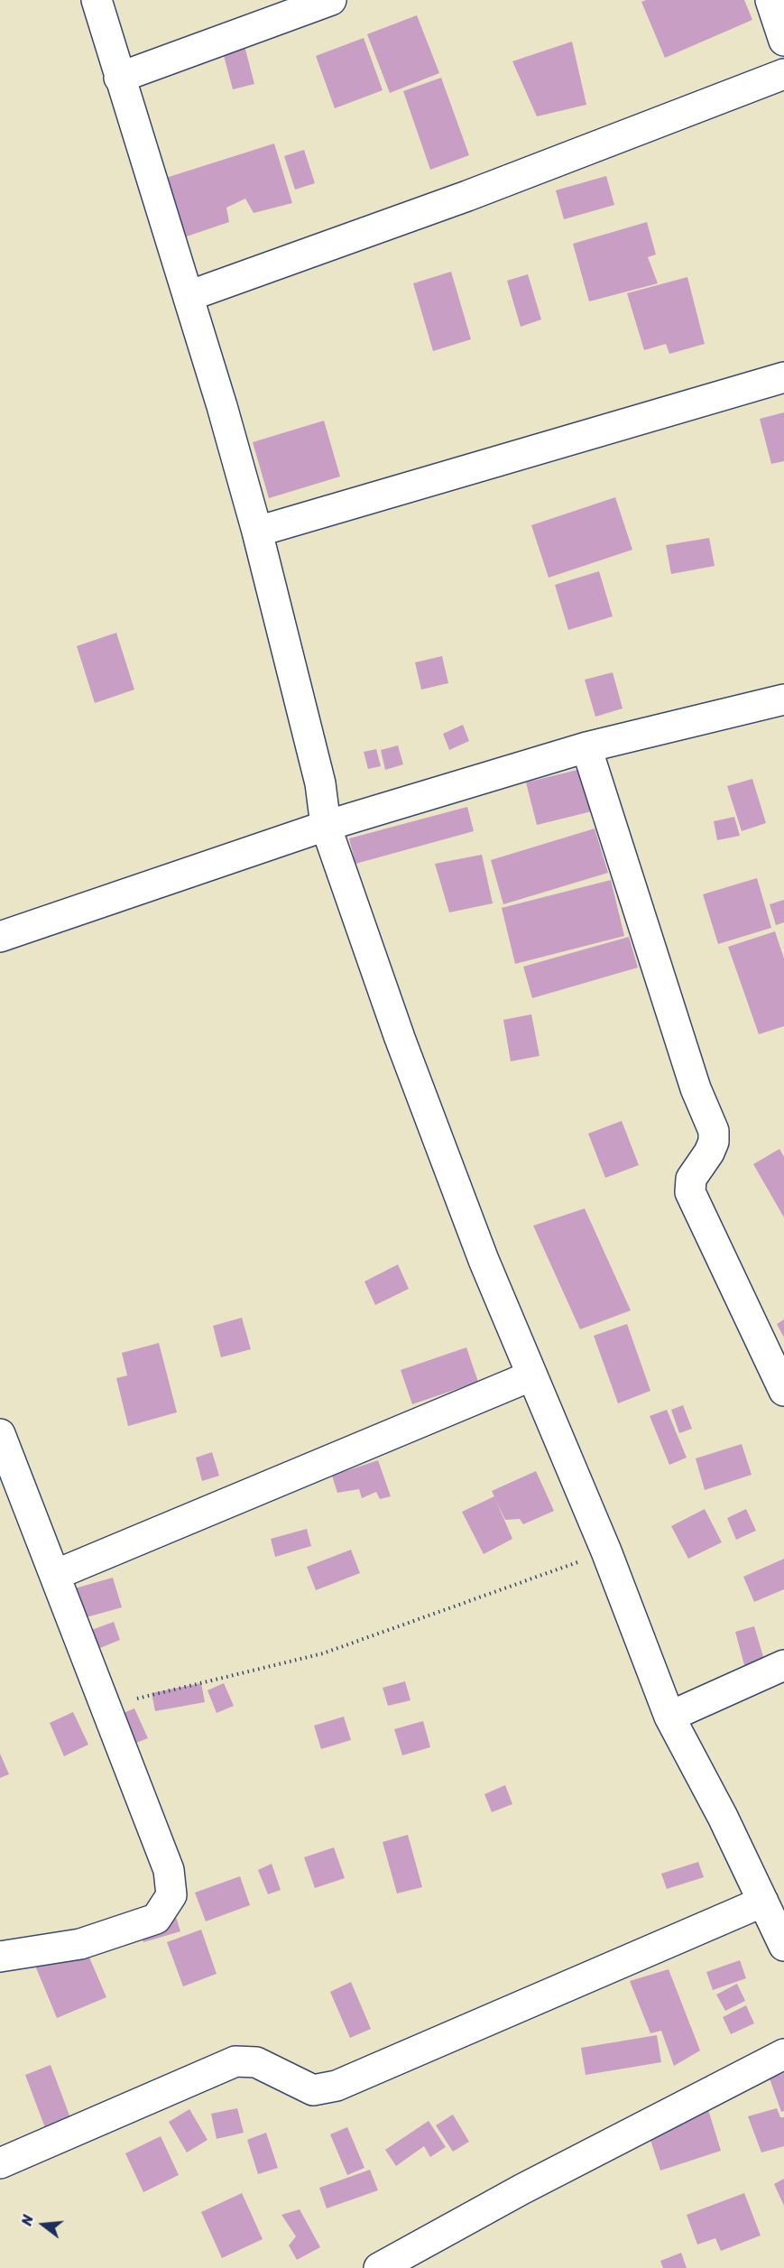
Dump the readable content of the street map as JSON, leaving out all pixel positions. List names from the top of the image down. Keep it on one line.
{"north":"left"}
